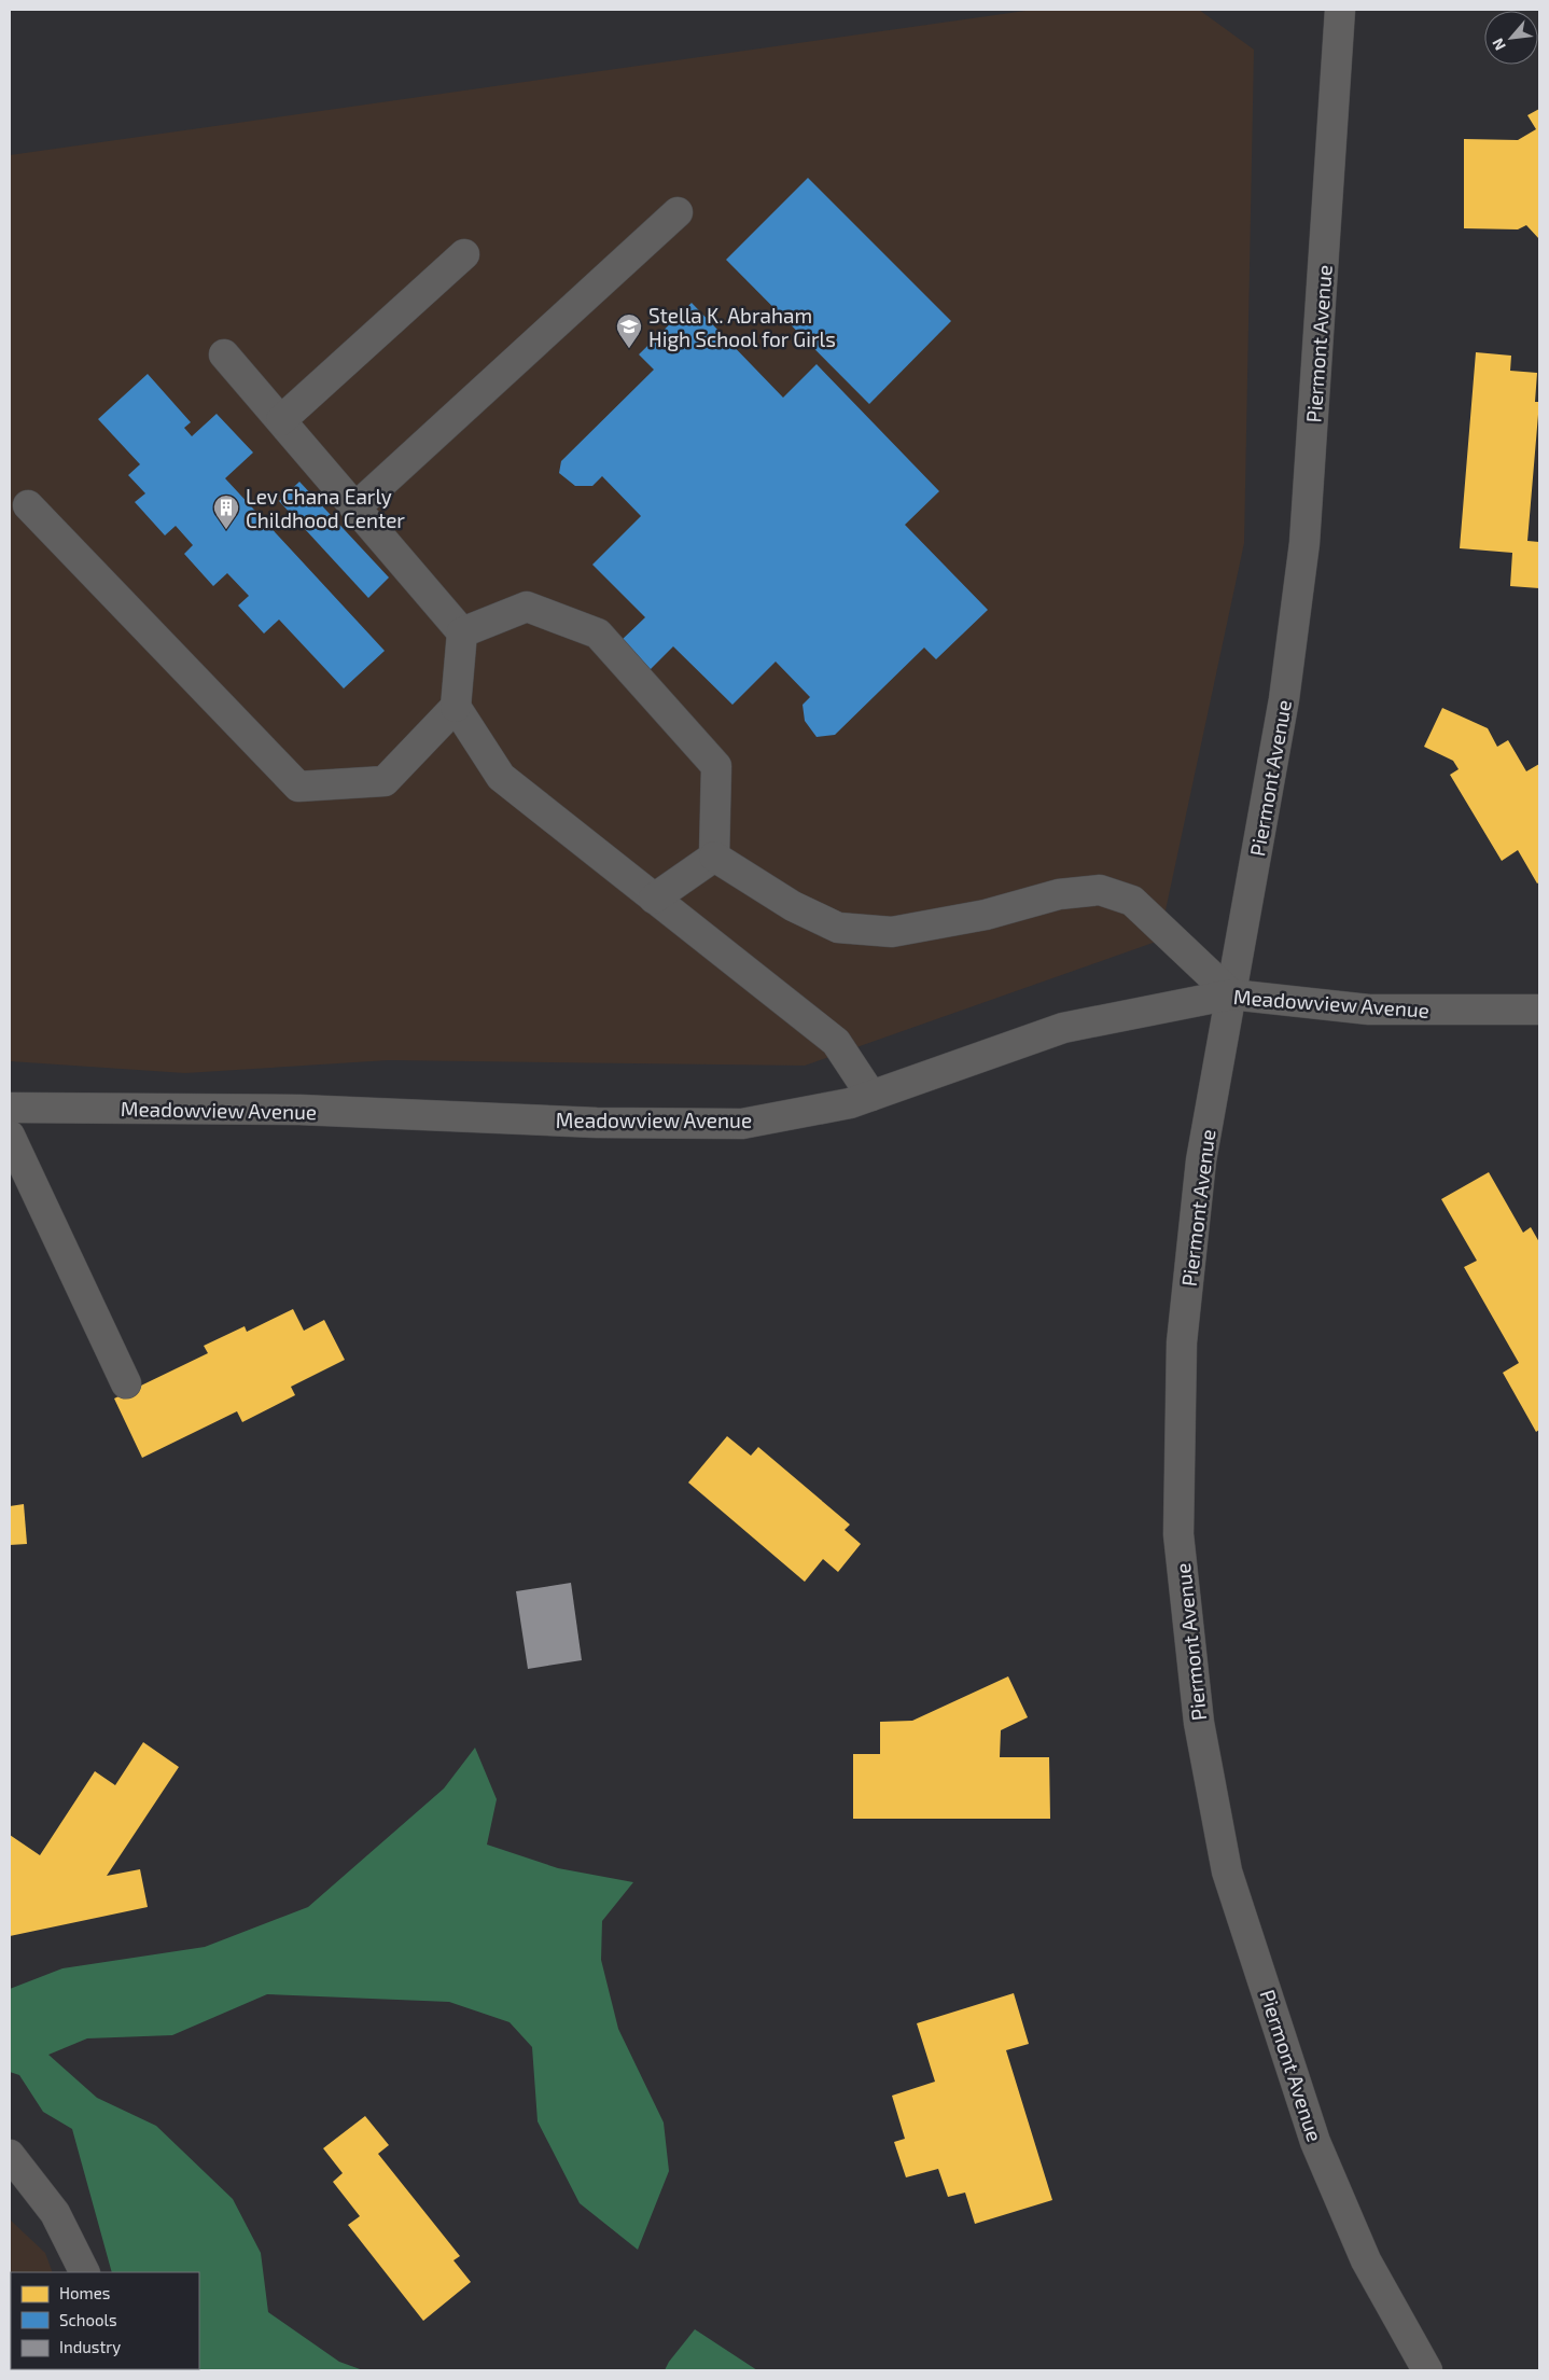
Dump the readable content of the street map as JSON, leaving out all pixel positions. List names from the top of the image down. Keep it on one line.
{"streets":{"street":["Piermont Avenue","Meadowview Avenue"]},"crossings":[["Piermont Avenue","Meadowview Avenue"]],"places":{"school or university":["Stella K. Abraham High School for Girls"],"building":["Lev Chana Early Childhood Center"]},"legend":["Homes","Schools","Industry"],"north":"bottom left"}
